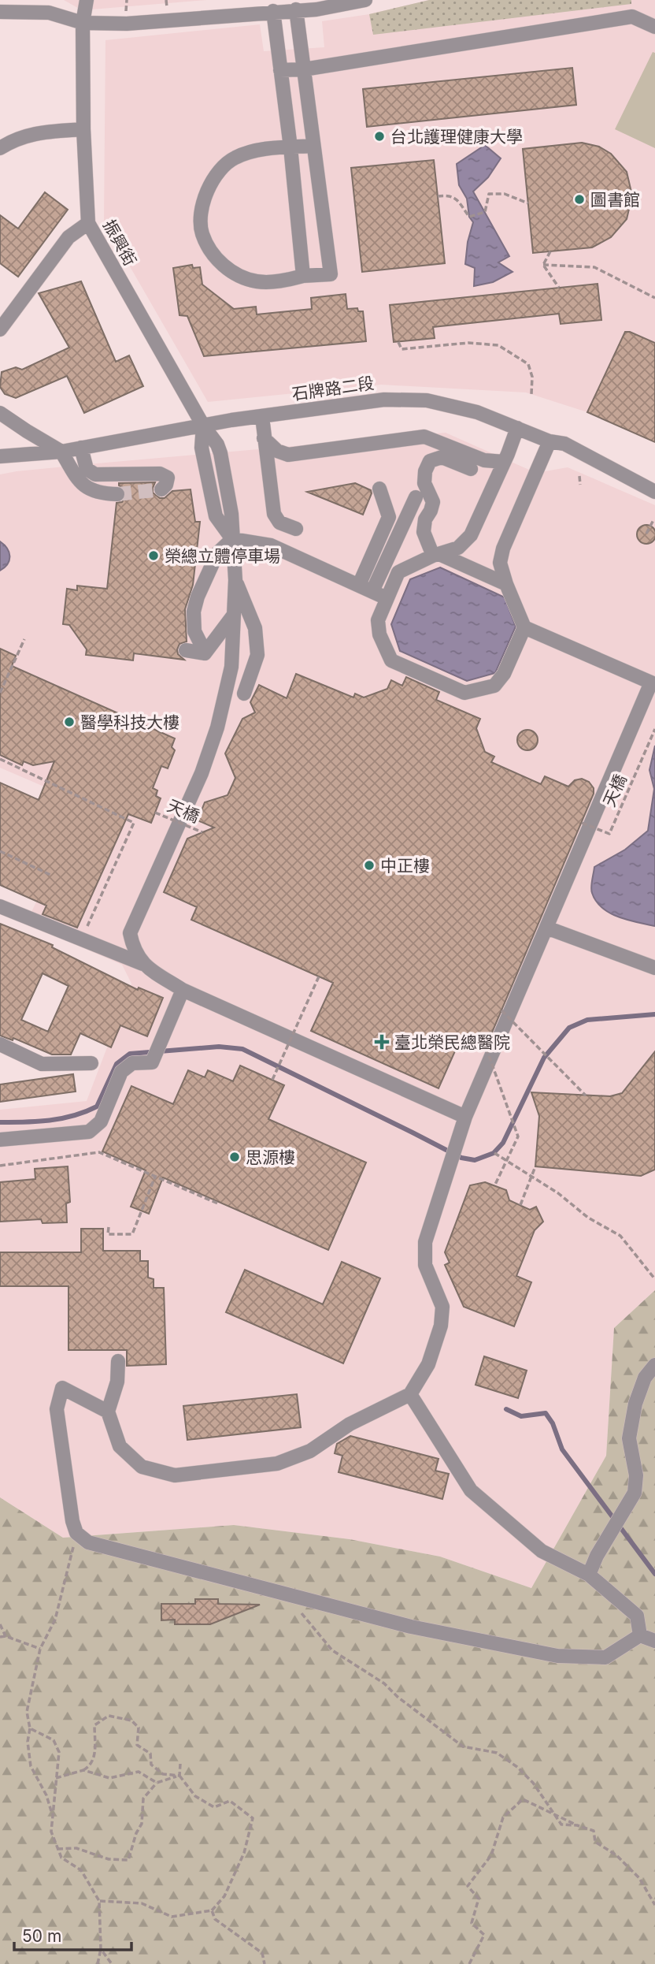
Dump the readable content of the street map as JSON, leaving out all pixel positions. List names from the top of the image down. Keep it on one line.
{"streets":{"street":["振興街","石牌路二段"],"path":["天橋"]},"crossings":[["振興街","石牌路二段"]],"places":{"other":["台北護理健康大學","圖書館","榮總立體停車場","醫學科技大樓","中正樓","思源樓"],"health":["臺北榮民總醫院"]},"scale_bar":"50 m"}
